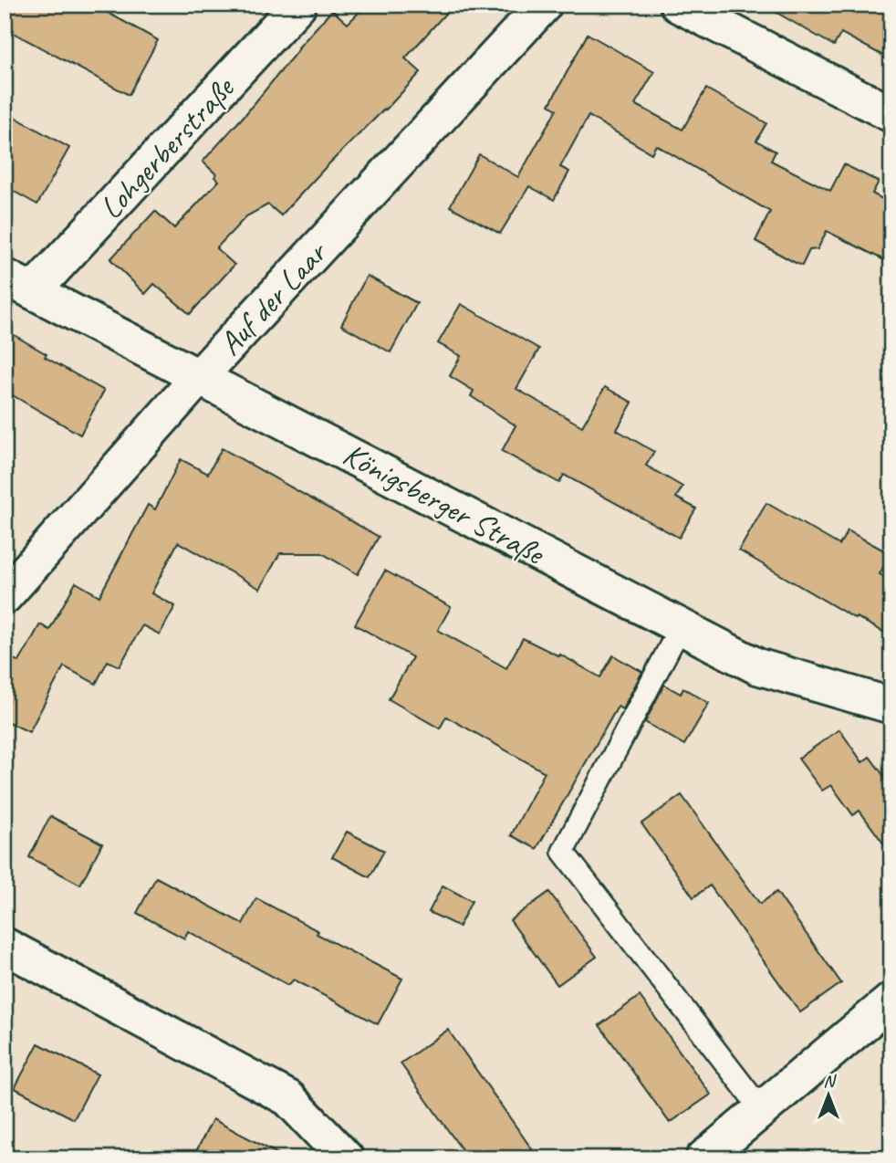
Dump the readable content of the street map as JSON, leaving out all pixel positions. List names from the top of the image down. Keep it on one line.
{"streets":{"street":["Lohgerberstraße","Auf der Laar","Königsberger Straße"]},"crossings":[["Lohgerberstraße","Königsberger Straße"],["Auf der Laar","Königsberger Straße"]],"north":"top"}
